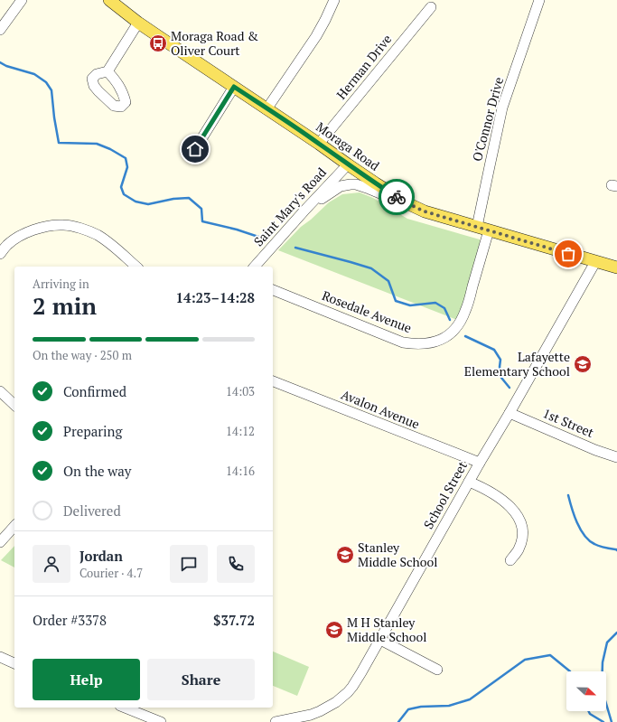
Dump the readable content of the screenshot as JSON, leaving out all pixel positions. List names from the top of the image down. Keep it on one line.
{"streets":{"main road":["Moraga Road"],"street":["Herman Drive","O'Connor Drive","Saint Mary's Road","Rosedale Avenue","Avalon Avenue","1st Street","School Street"]},"crossings":[["Herman Drive","Moraga Road"],["O'Connor Drive","Moraga Road"],["Moraga Road","Saint Mary's Road"],["Moraga Road","Rosedale Avenue"],["Moraga Road","School Street"],["Avalon Avenue","School Street"],["1st Street","School Street"]],"places":{"bus stop":["Moraga Road & Oliver Court"],"school or university":["Lafayette Elementary School","Stanley Middle School","M H Stanley Middle School"]},"north":"right","page":{"heading":["2 min","Arriving in","14:23–14:28"],"panel":["Jordan","Courier · 4.7","Order #3378","$37.72"],"bar":"On the way · 250 m","list":[["Confirmed","14:03"],["Preparing","14:12"],["On the way","14:16"],"Delivered"],"buttons":["Help","Share"]}}
